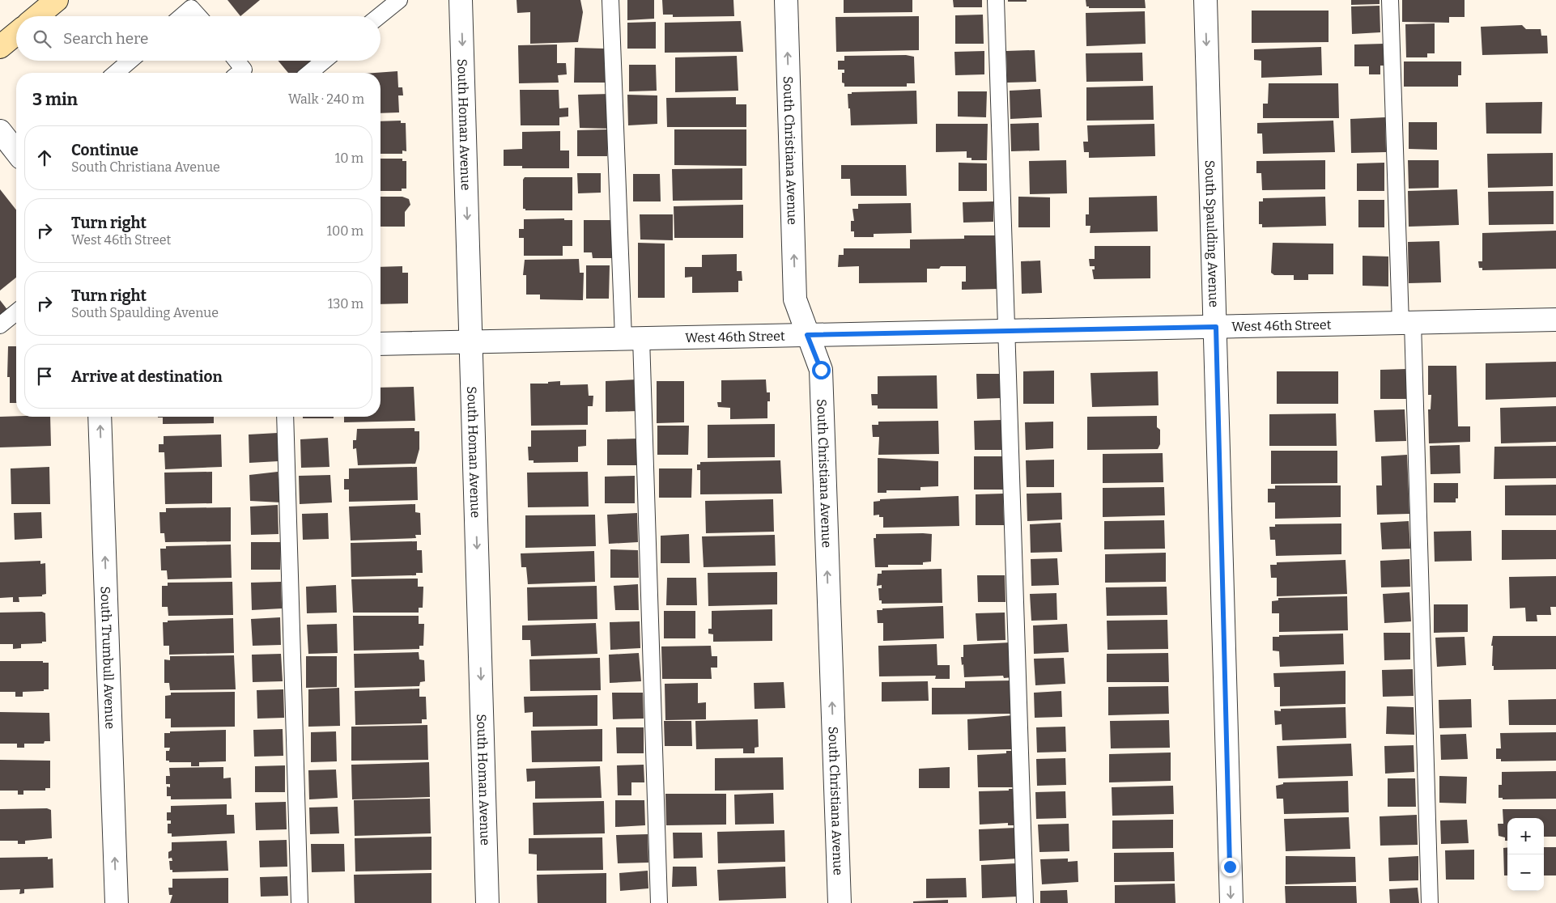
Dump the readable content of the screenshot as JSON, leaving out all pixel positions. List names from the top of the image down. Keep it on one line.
{"streets":{"street":["South Homan Avenue","South Christiana Avenue","South Spaulding Avenue","West 46th Street","South Trumbull Avenue"]},"crossings":[["South Homan Avenue","West 46th Street"],["South Christiana Avenue","West 46th Street"],["South Spaulding Avenue","West 46th Street"]],"one_way":["South Homan Avenue","South Christiana Avenue","South Spaulding Avenue","South Trumbull Avenue"],"page":{"search":"Search here","heading":["3 min","Walk · 240 m"],"list":[["Continue","South Christiana Avenue","10 m"],["Turn right","West 46th Street","100 m"],["Turn right","South Spaulding Avenue","130 m"],"Arrive at destination"],"map_buttons":["+","−"]}}
